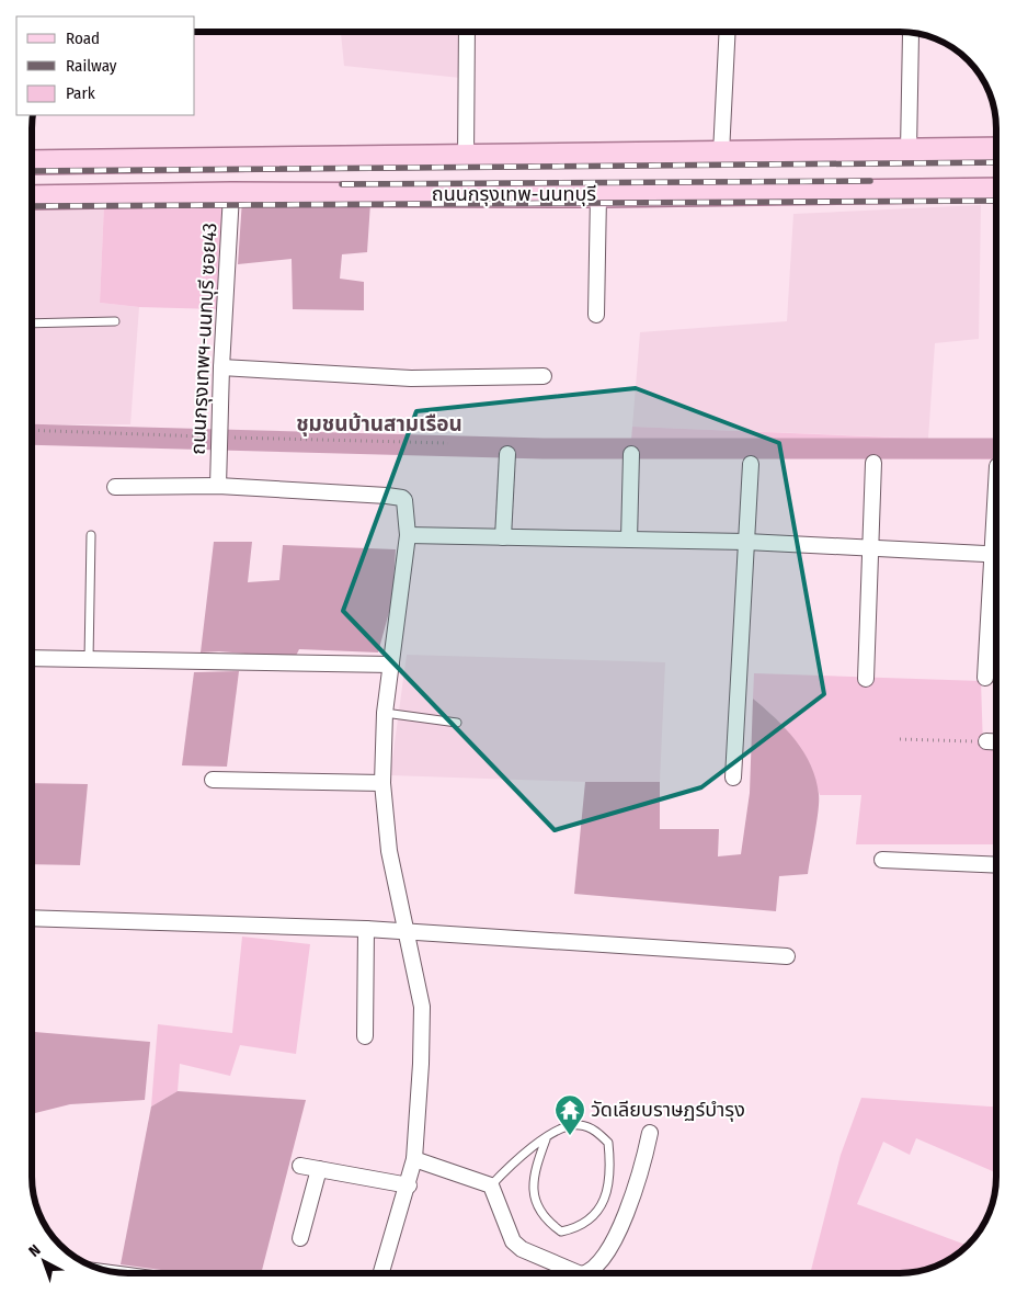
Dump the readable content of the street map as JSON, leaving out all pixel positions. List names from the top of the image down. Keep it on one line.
{"streets":{"main road":["ถนนกรุงเทพ-นนทบุรี"],"street":["ถนนกรุงเทพฯ-นนทบุรี ซอย43"]},"crossings":[["ถนนกรุงเทพ-นนทบุรี","ถนนกรุงเทพฯ-นนทบุรี ซอย43"]],"districts":["ชุมชนบ้านสามเรือน"],"places":{"temple":["วัดเลียบราษฏร์บำรุง"]},"legend":["Road","Railway","Park"],"north":"top left"}
